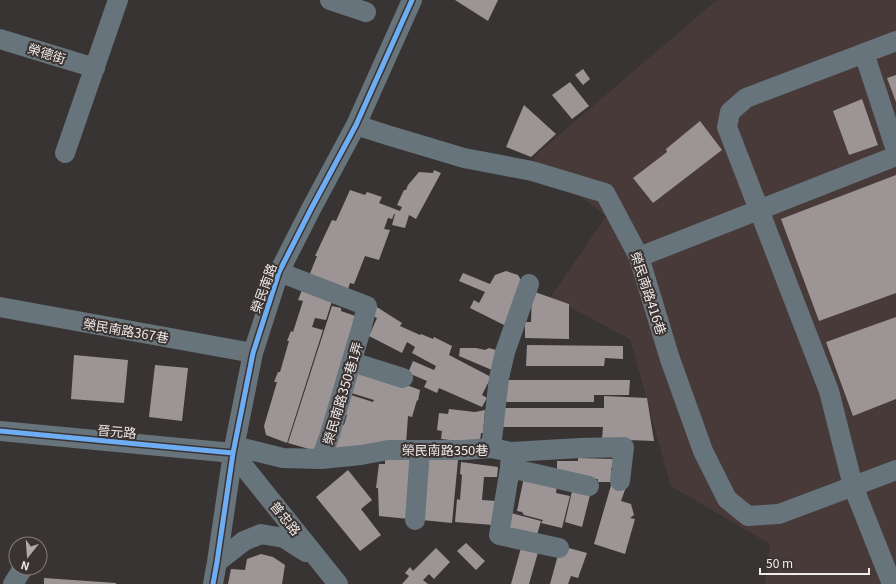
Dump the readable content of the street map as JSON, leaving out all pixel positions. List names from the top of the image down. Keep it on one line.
{"streets":{"street":["榮德街","榮民南路","榮民南路416巷","榮民南路367巷","榮民南路350巷1弄","晉元路","榮民南路350巷","普忠路"]},"crossings":[["榮民南路","榮民南路416巷"],["榮民南路","榮民南路367巷"],["榮民南路","榮民南路350巷1弄"],["榮民南路","晉元路"],["榮民南路","榮民南路350巷"],["榮民南路","普忠路"],["榮民南路350巷1弄","榮民南路350巷"],["晉元路","榮民南路350巷"],["晉元路","普忠路"],["榮民南路350巷","普忠路"]],"scale_bar":"50 m","north":"bottom"}
